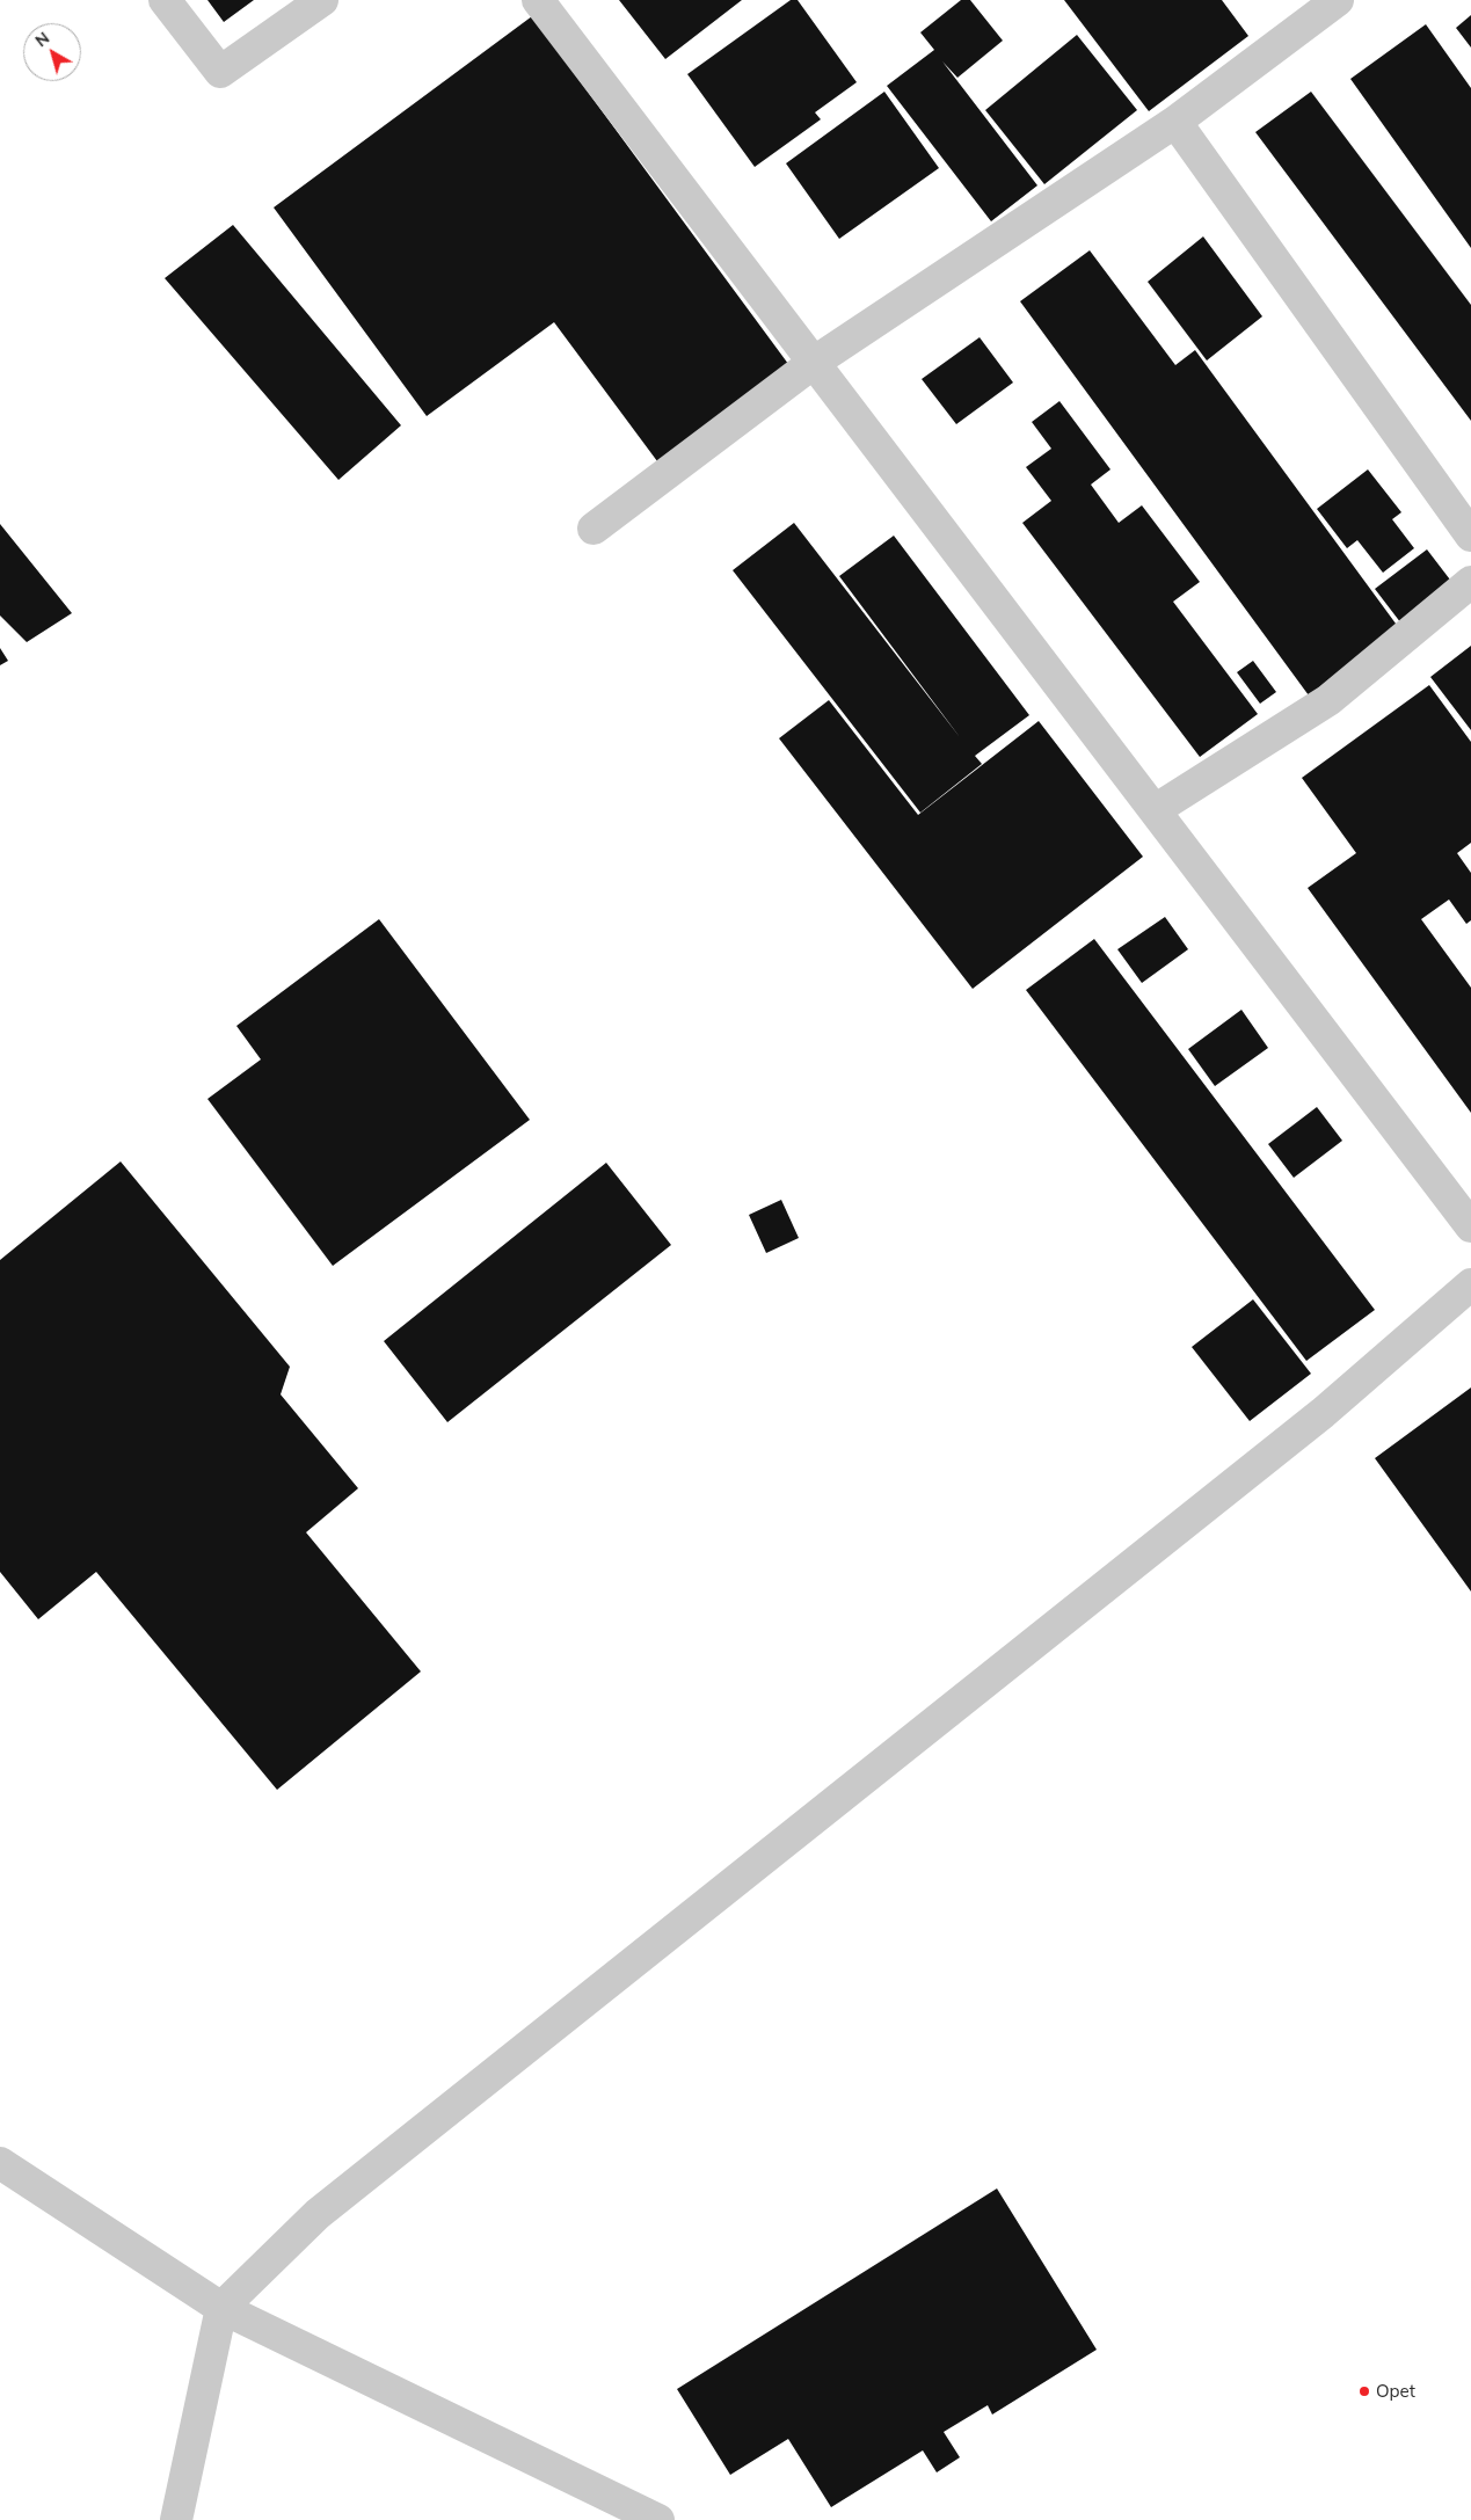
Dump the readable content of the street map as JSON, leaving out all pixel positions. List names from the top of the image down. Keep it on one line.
{"places":["Opet"],"north":"top left"}
